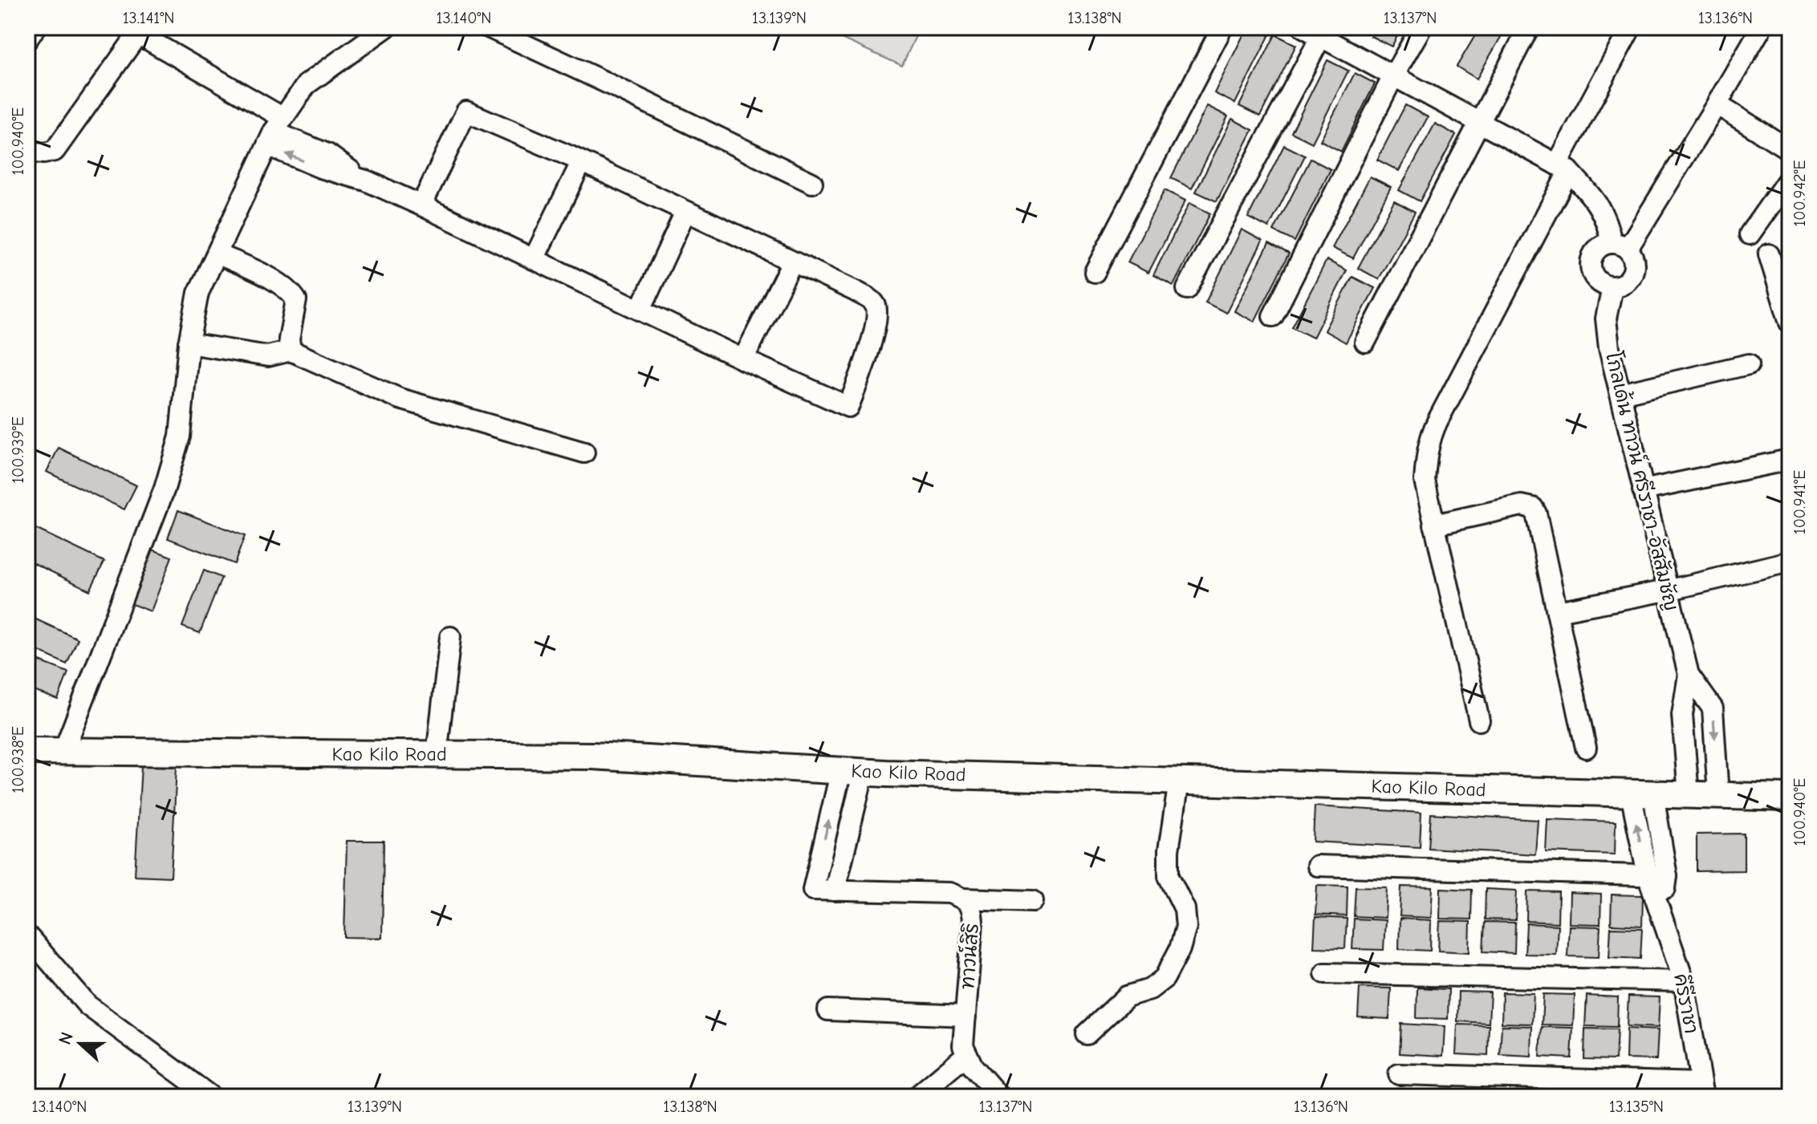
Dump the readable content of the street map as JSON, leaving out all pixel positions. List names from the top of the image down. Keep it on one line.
{"streets":{"main road":["Kao Kilo Road"],"street":["โกลเด้น ทาวน์ ศรีราชา-อัสสัมชัญ","ทาวน์สิริ","คีรีราชา"]},"crossings":[["โกลเด้น ทาวน์ ศรีราชา-อัสสัมชัญ","Kao Kilo Road"],["Kao Kilo Road","ทาวน์สิริ"],["Kao Kilo Road","คีรีราชา"]],"north":"left","coordinates":["13.141°N","13.140°N","13.139°N","13.138°N","13.137°N","13.136°N","100.940°E","100.942°E","100.939°E","100.941°E","100.938°E","13.135°N"]}
